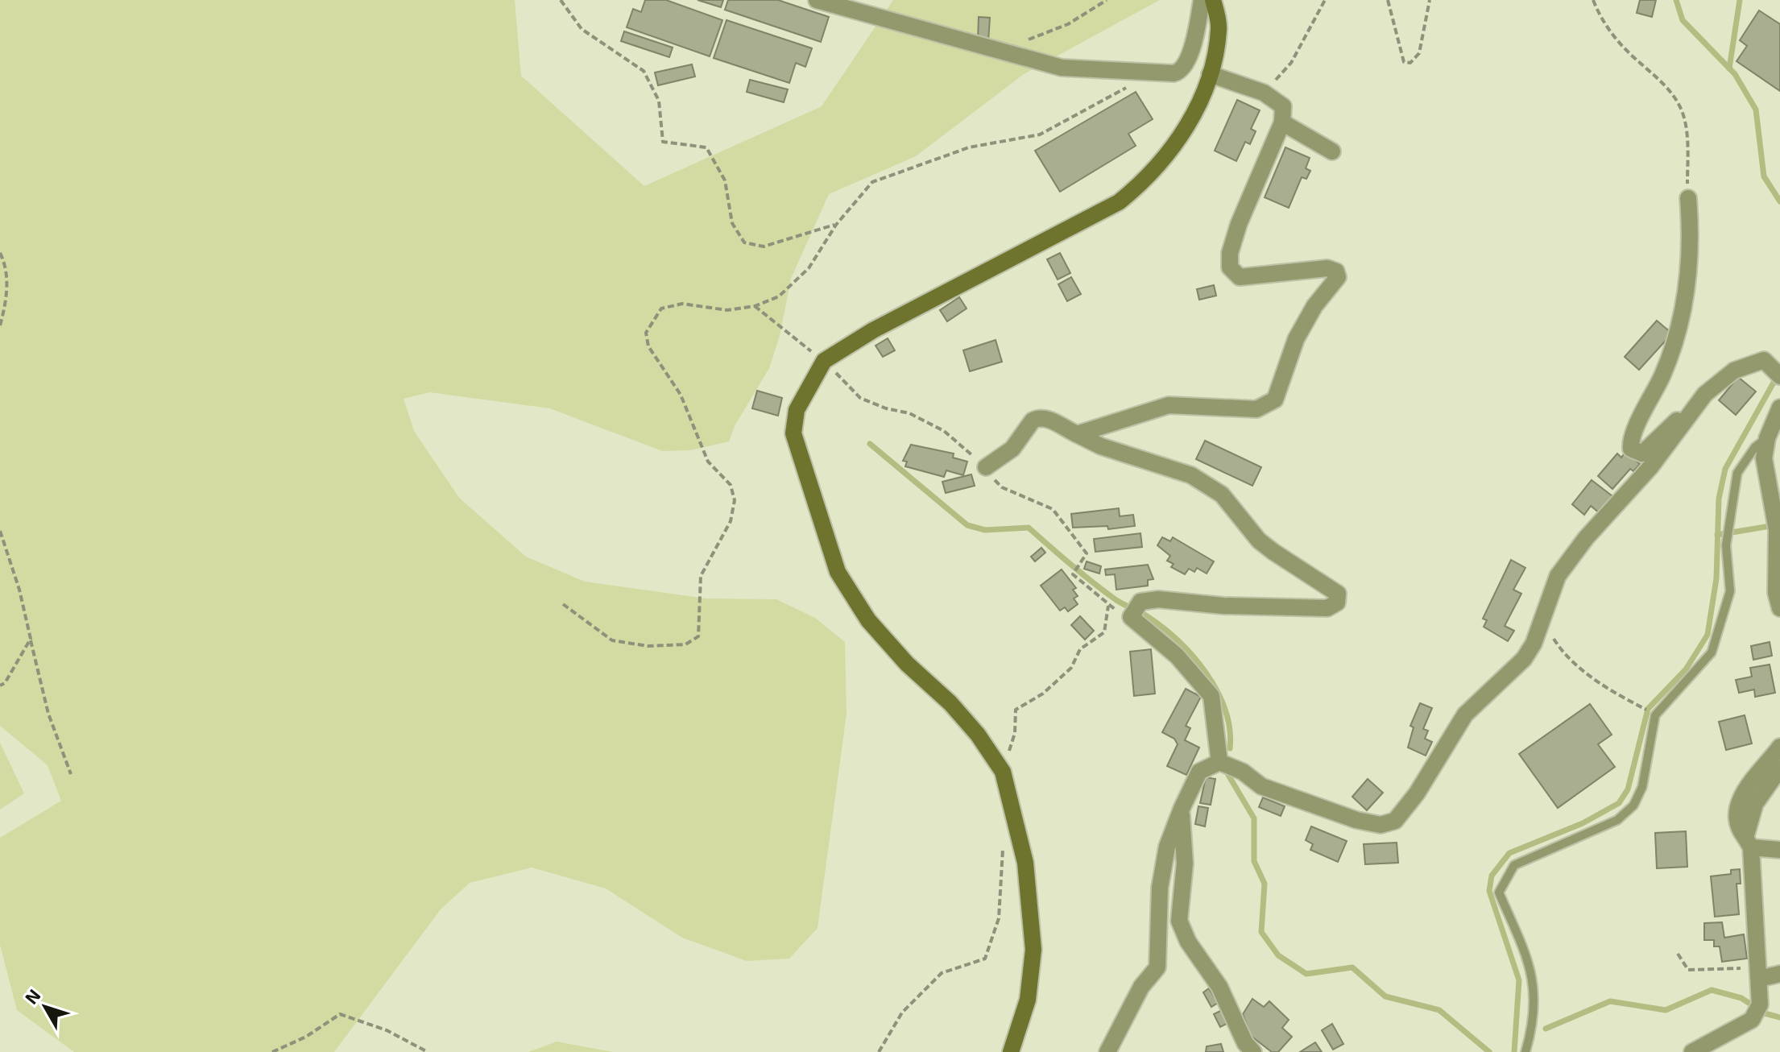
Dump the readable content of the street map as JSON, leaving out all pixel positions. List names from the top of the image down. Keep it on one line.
{"north":"top left"}
